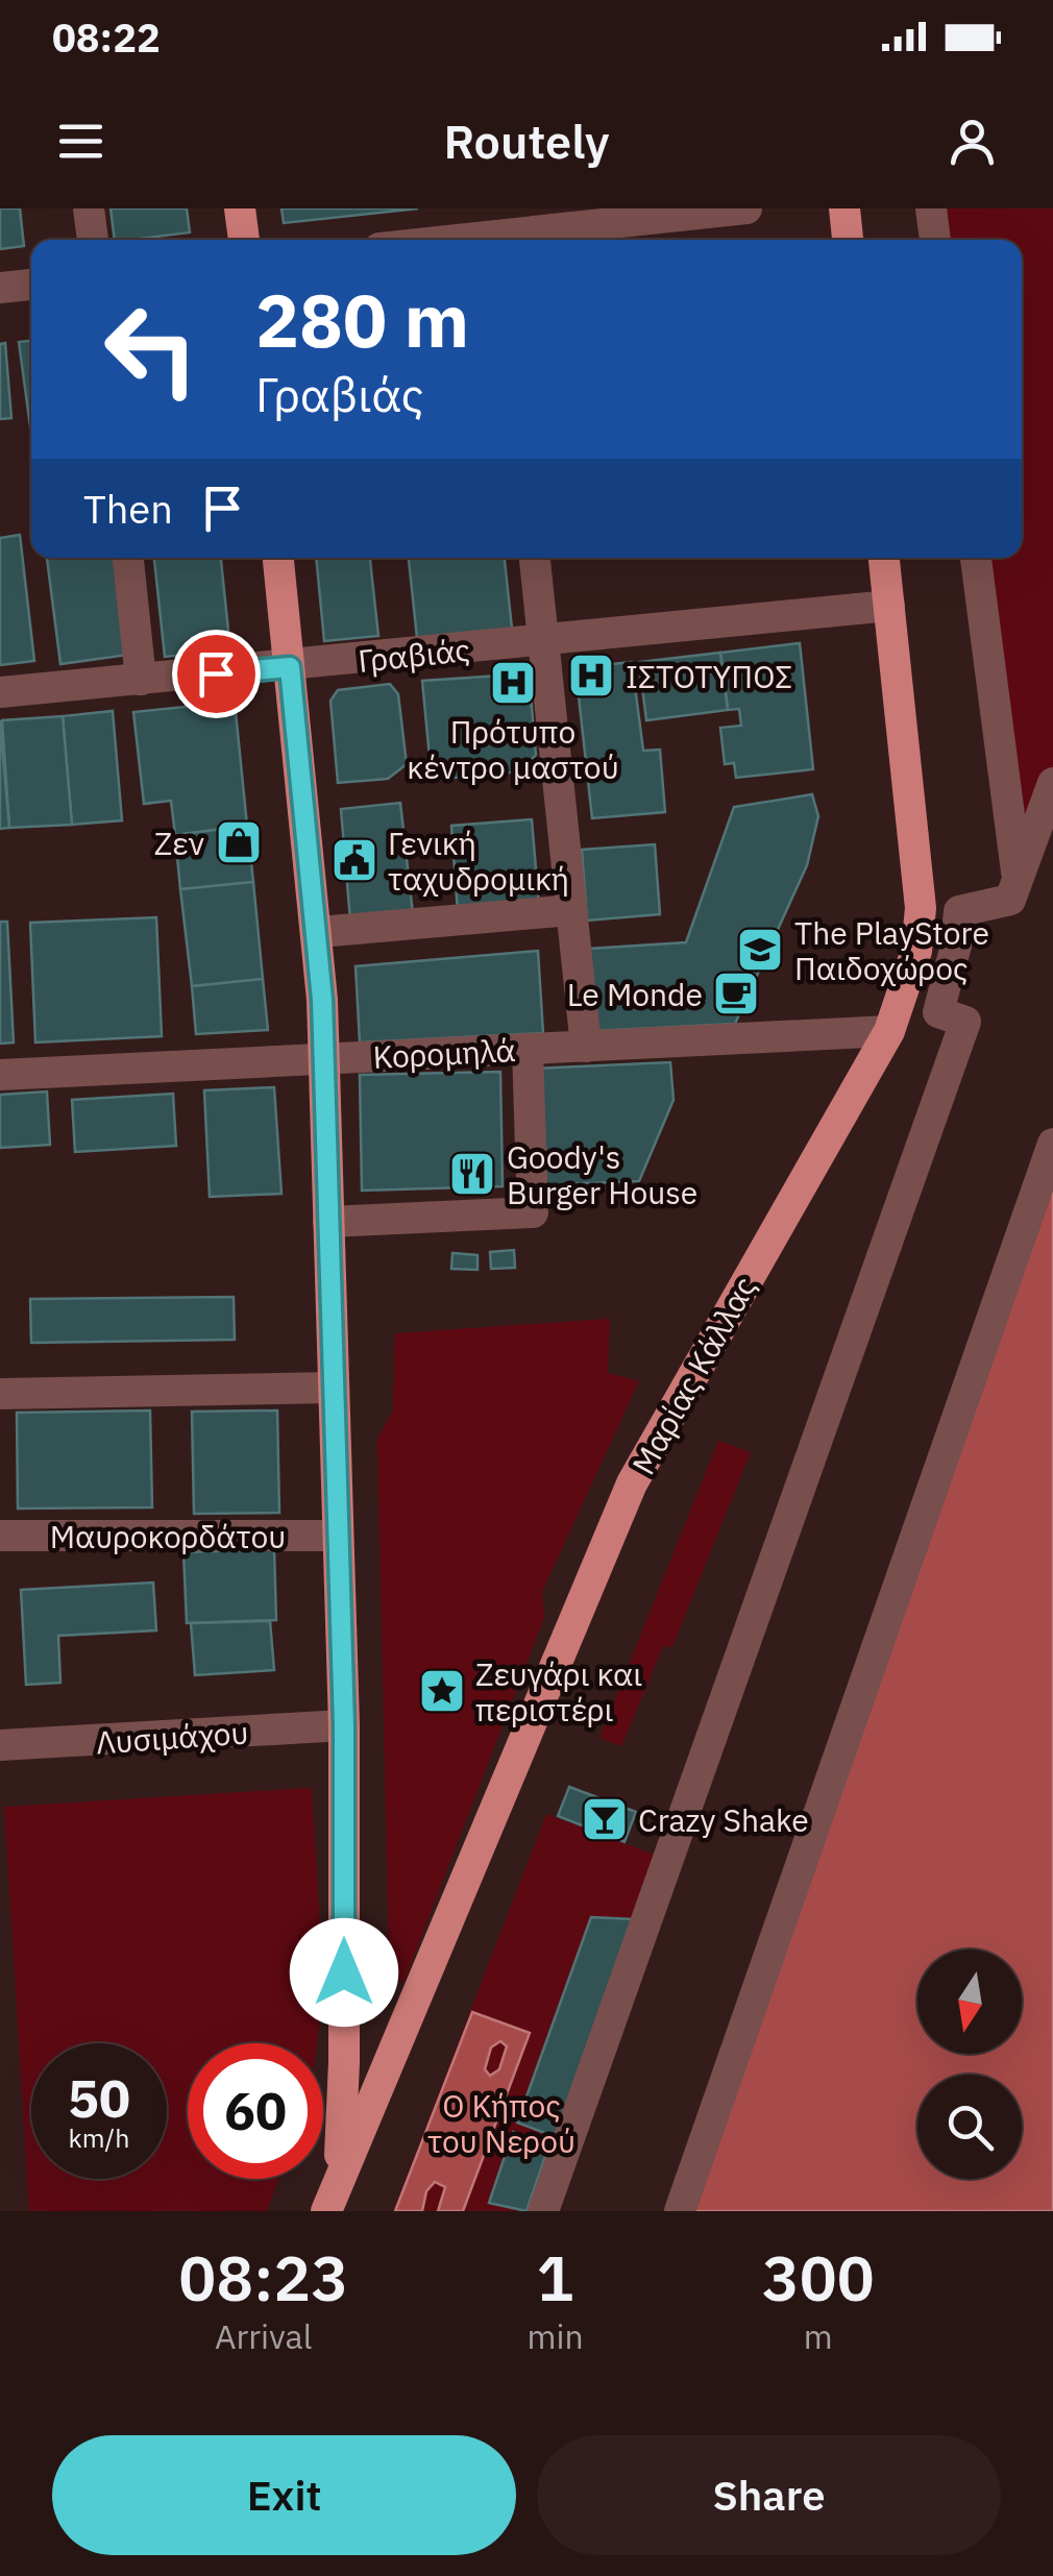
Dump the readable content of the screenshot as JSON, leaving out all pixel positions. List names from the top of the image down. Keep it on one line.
{"streets":{"main road":["Μαρίας Κάλλας"],"street":["Γραβιάς","Κορομηλά","Μαυροκορδάτου","Λυσιμάχου"]},"crossings":[["Γραβιάς","Μαρίας Κάλλας"],["Κορομηλά","Μαρίας Κάλλας"]],"parks":["Ο Κήπος του Νερού"],"places":{"hospital":["ΙΣΤΟΤΥΠΟΣ","Πρότυπο κέντρο μαστού"],"shop":["Ζεν"],"public building":["Γενική ταχυδρομική"],"school or university":["The PlayStore Παιδοχώρος"],"cafe":["Le Monde"],"restaurant":["Goody's Burger House"],"place":["Ζευγάρι και περιστέρι"],"bar":["Crazy Shake"]},"north":"bottom","page":{"status":"08:22","header":"Routely","turn":["280 m","Γραβιάς"],"then":"Then","speed":"50 km/h","limit":"60","eta":["08:23","Arrival","1","min","300","m"],"buttons":["Exit","Share"]}}
